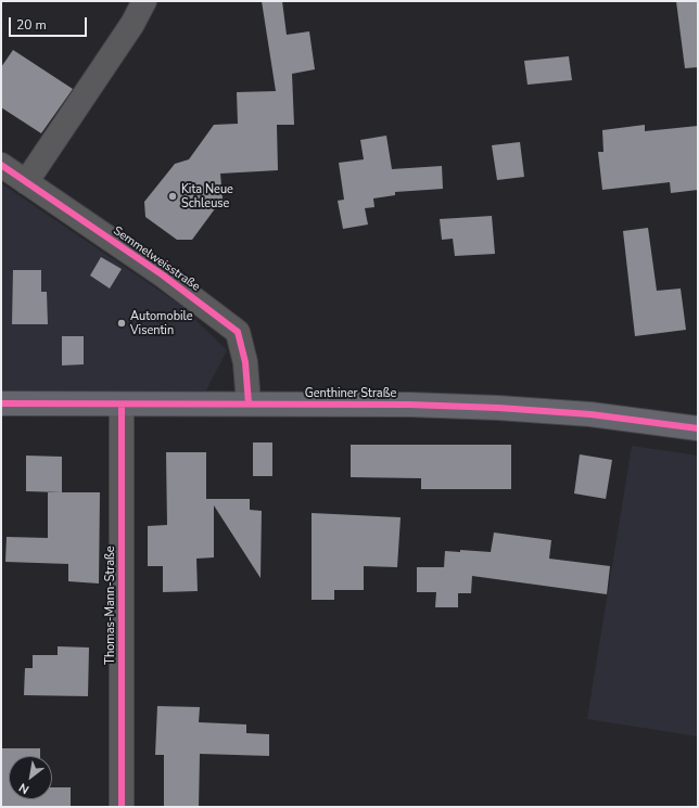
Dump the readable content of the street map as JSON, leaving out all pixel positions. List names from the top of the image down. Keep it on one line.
{"streets":{"main road":["Genthiner Straße"],"street":["Semmelweisstraße","Thomas-Mann-Straße"]},"crossings":[["Semmelweisstraße","Genthiner Straße"],["Genthiner Straße","Thomas-Mann-Straße"]],"places":["Kita Neue Schleuse","Automobile Visentin"],"scale_bar":"20 m","north":"bottom left"}
